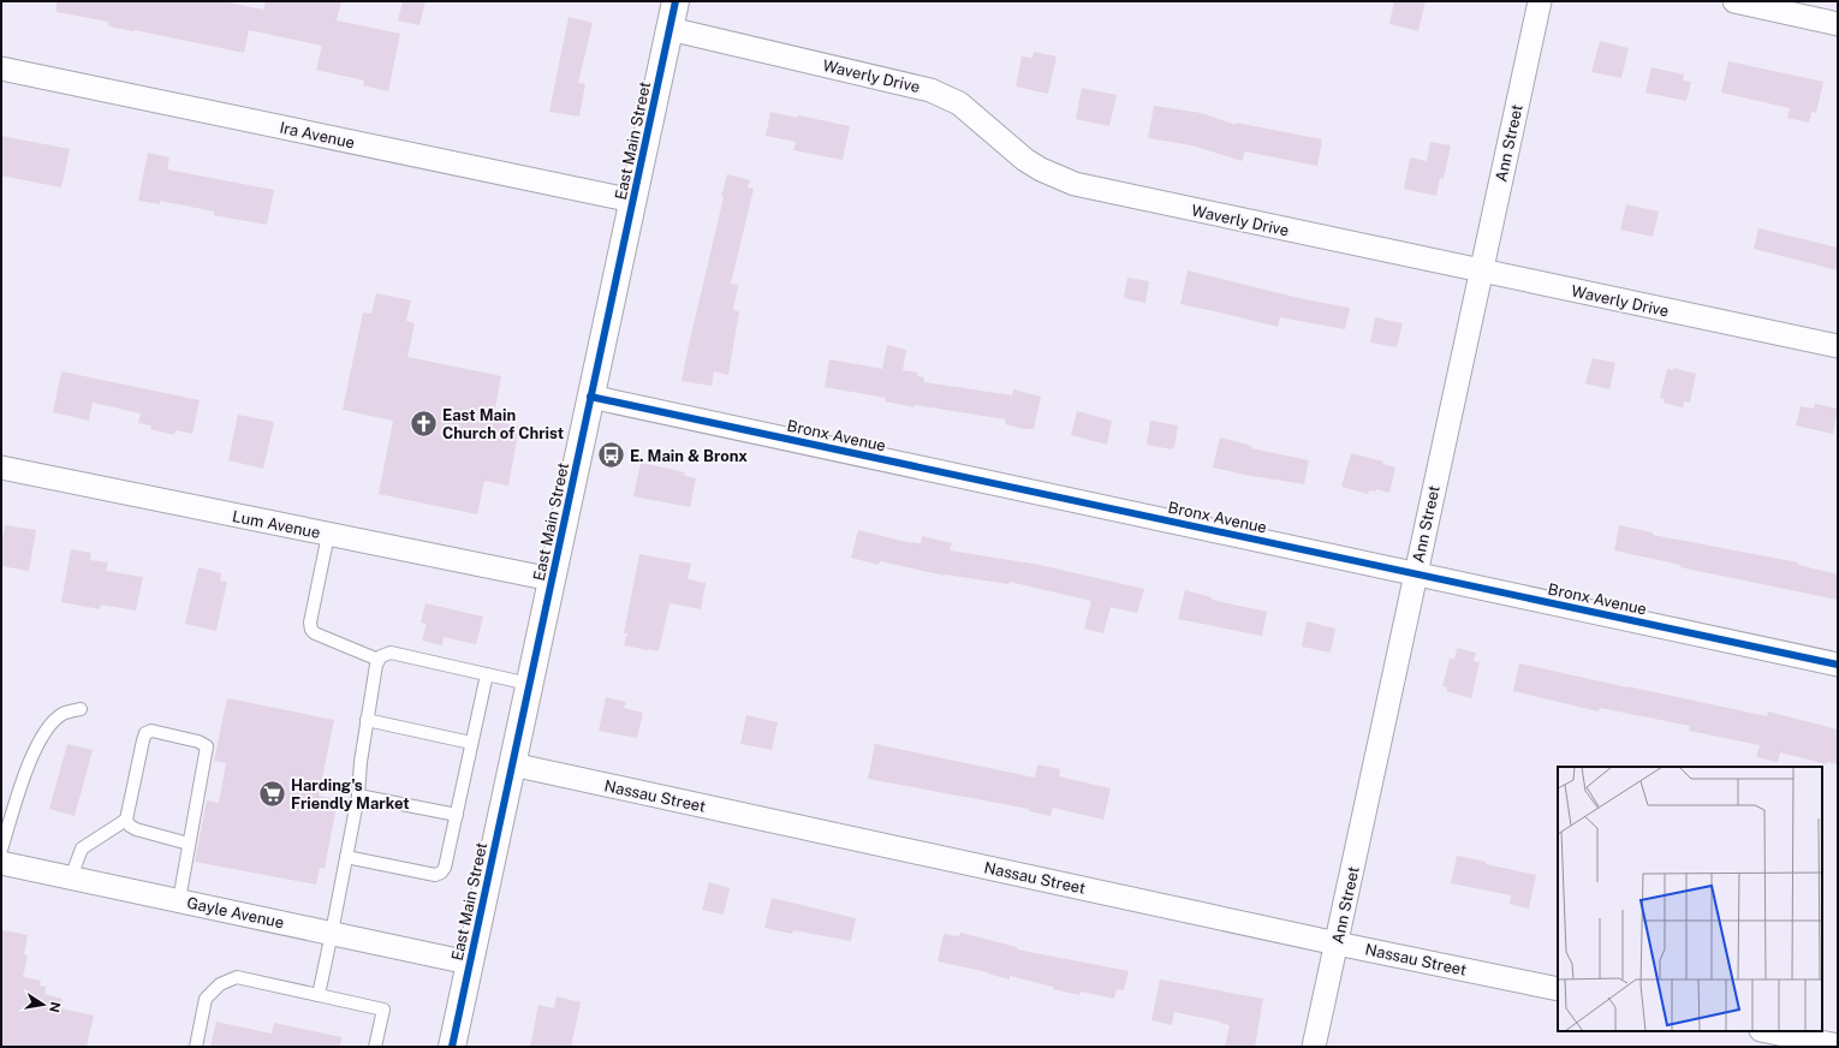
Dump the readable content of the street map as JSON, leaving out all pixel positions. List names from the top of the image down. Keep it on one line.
{"streets":{"street":["Waverly Drive","Ira Avenue","East Main Street","Ann Street","Bronx Avenue","Lum Avenue","Nassau Street","Gayle Avenue"]},"crossings":[["Waverly Drive","East Main Street"],["Waverly Drive","Ann Street"],["Ira Avenue","East Main Street"],["East Main Street","Bronx Avenue"],["East Main Street","Lum Avenue"],["East Main Street","Nassau Street"],["East Main Street","Gayle Avenue"],["Ann Street","Bronx Avenue"],["Ann Street","Nassau Street"]],"places":{"church":["East Main Church of Christ"],"bus stop":["E. Main & Bronx"],"supermarket":["Harding's Friendly Market"]},"north":"right"}
